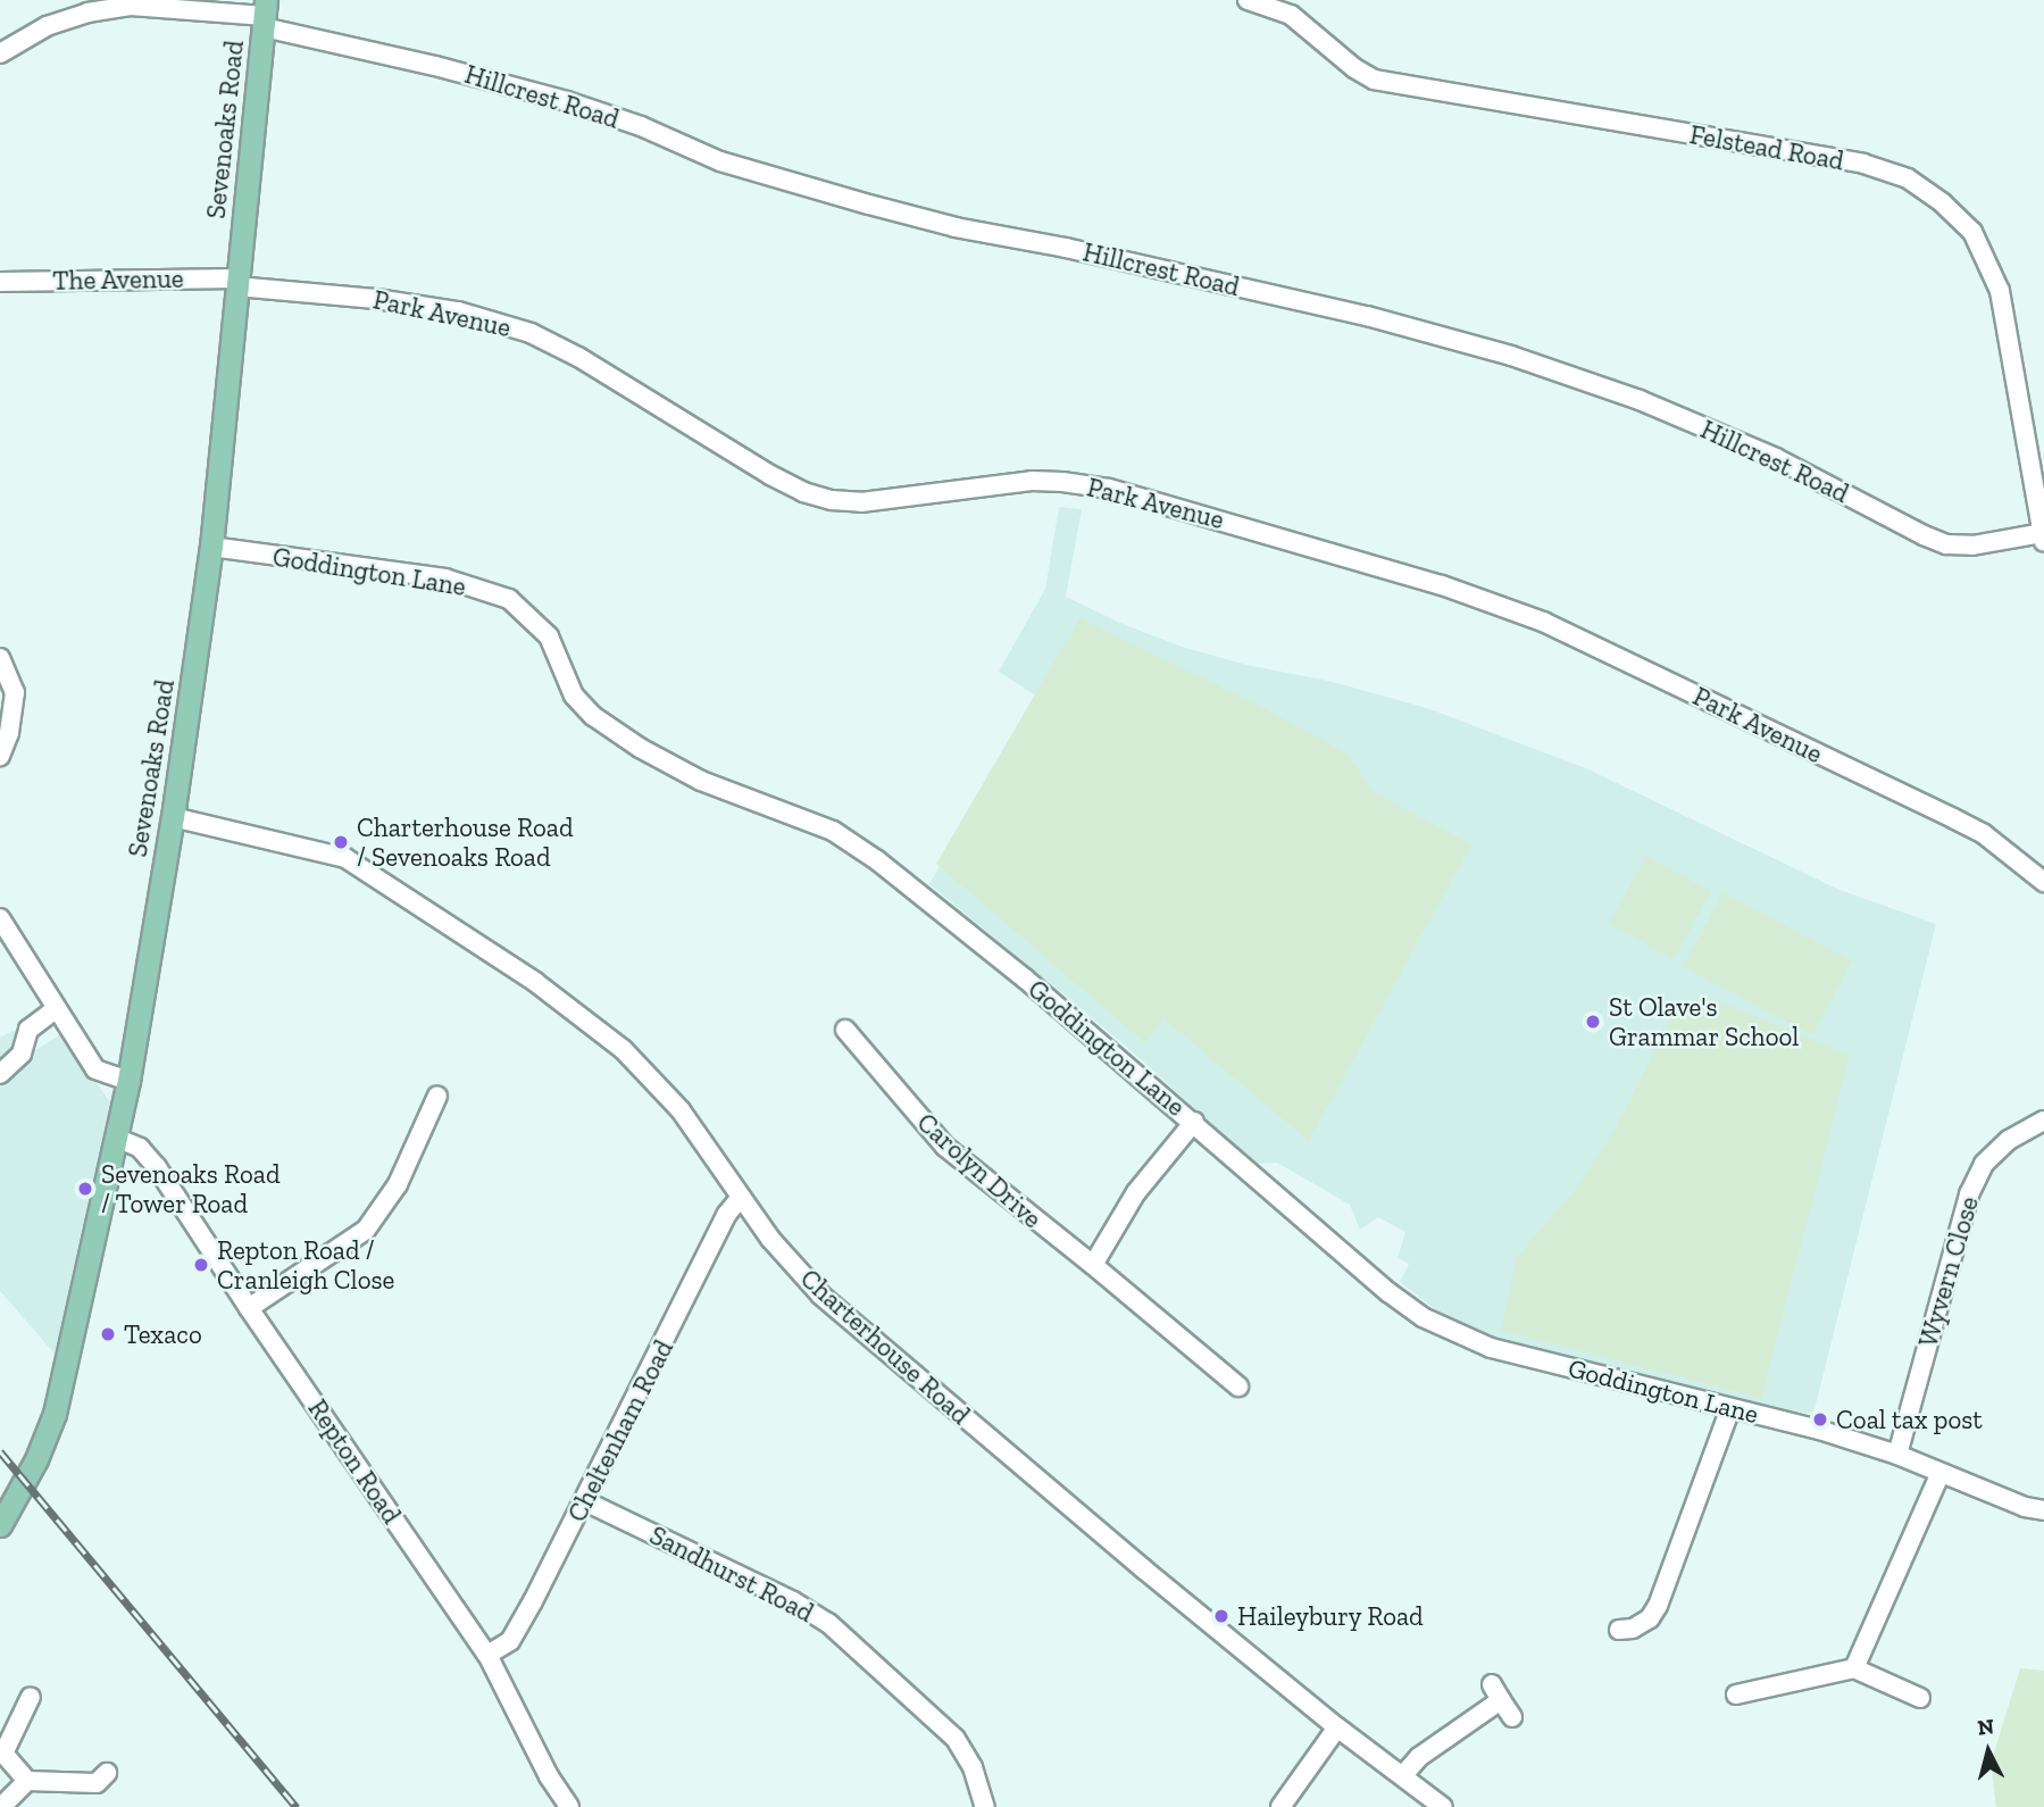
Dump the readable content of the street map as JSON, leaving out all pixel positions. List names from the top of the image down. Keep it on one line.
{"streets":{"main road":["Sevenoaks Road"],"street":["Hillcrest Road","Felstead Road","The Avenue","Park Avenue","Goddington Lane","Carolyn Drive","Wyvern Close","Charterhouse Road","Cheltenham Road","Repton Road","Sandhurst Road"]},"crossings":[["Hillcrest Road","Sevenoaks Road"],["Hillcrest Road","Felstead Road"],["Sevenoaks Road","The Avenue"],["Sevenoaks Road","Park Avenue"],["Sevenoaks Road","Goddington Lane"],["Sevenoaks Road","Charterhouse Road"],["Sevenoaks Road","Repton Road"],["The Avenue","Park Avenue"],["Goddington Lane","Wyvern Close"],["Charterhouse Road","Cheltenham Road"],["Cheltenham Road","Repton Road"],["Cheltenham Road","Sandhurst Road"]],"places":["Charterhouse Road / Sevenoaks Road","St Olave's Grammar School","Sevenoaks Road / Tower Road","Repton Road / Cranleigh Close","Texaco","Coal tax post","Haileybury Road"],"north":"top"}
